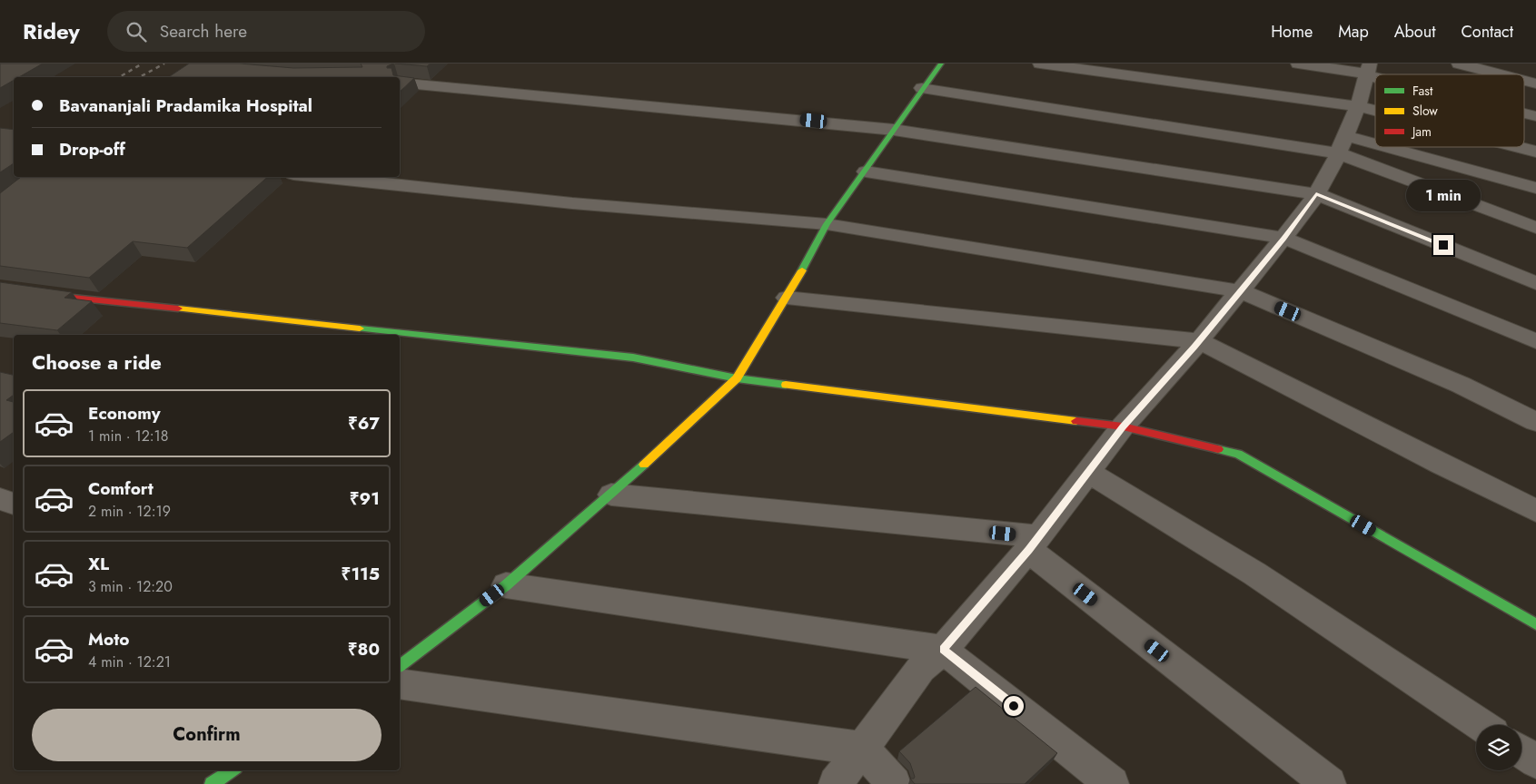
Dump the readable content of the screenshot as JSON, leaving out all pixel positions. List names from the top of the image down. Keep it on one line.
{"legend":["Fast","Slow","Jam"],"page":{"header":"Ridey","search":"Search here","nav":["Home","Map","About","Contact"],"banner":["Bavananjali Pradamika Hospital","Drop-off"],"bubble":"1 min","heading":"Choose a ride","list":[{"name":"Economy","note":"1 min · 12:18","value":"₹67"},{"name":"Comfort","note":"2 min · 12:19","value":"₹91"},{"name":"XL","note":"3 min · 12:20","value":"₹115"},{"name":"Moto","note":"4 min · 12:21","value":"₹80"}],"buttons":"Confirm"}}
